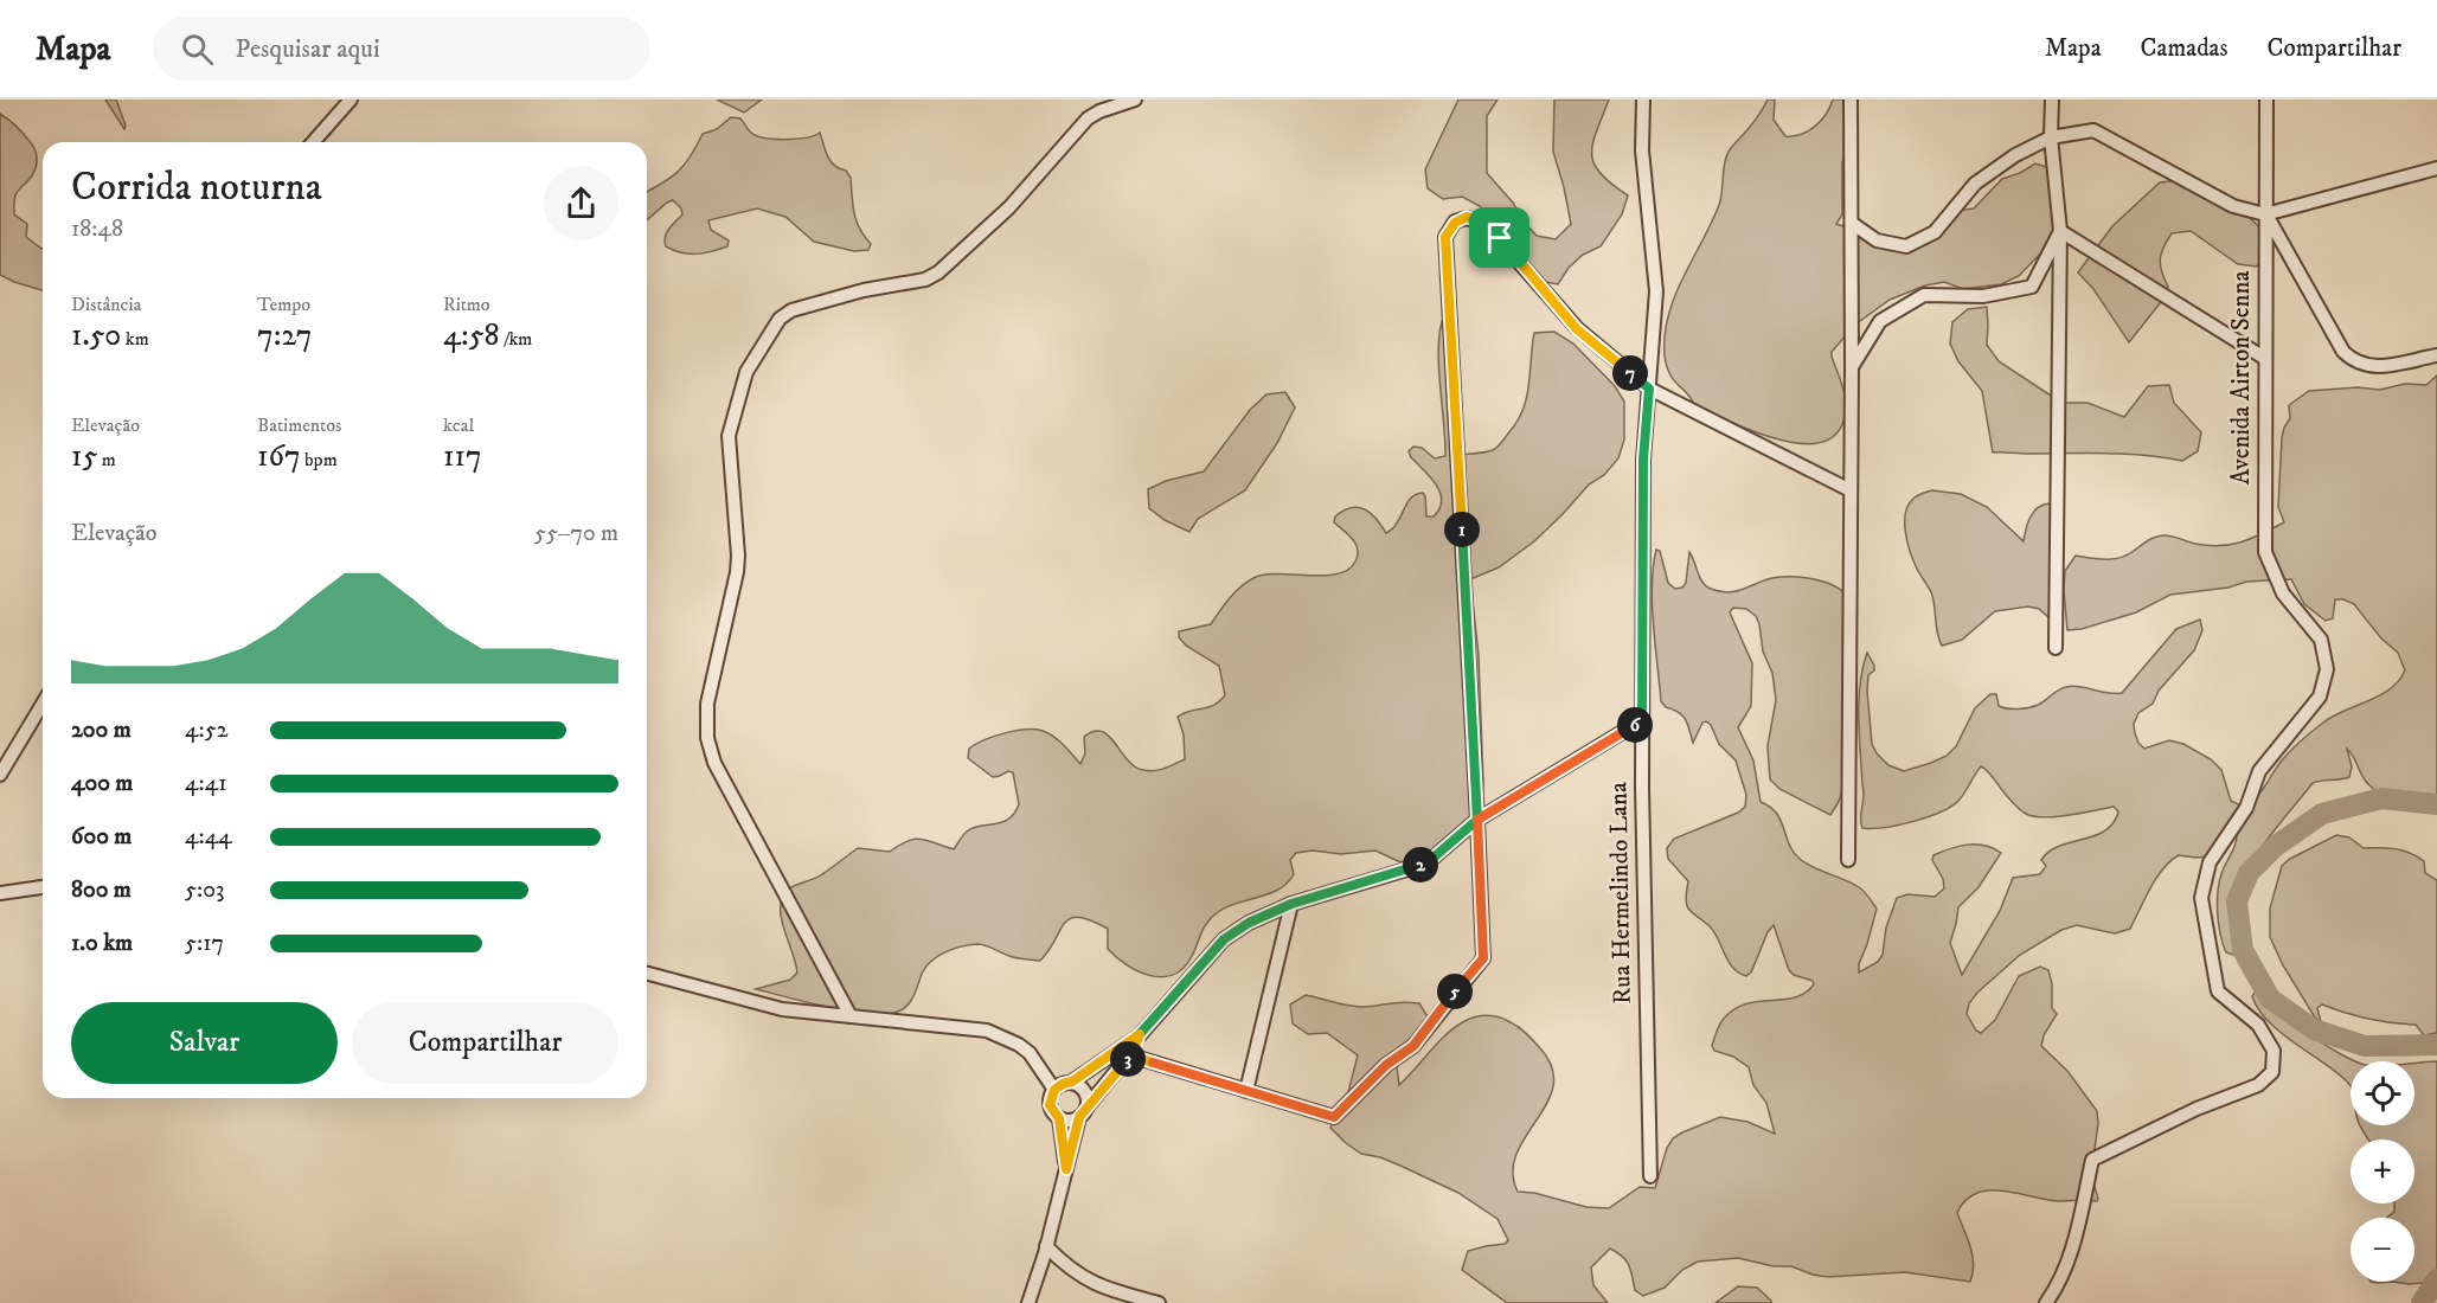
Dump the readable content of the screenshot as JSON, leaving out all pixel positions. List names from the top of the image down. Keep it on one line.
{"streets":{"street":["Avenida Airton Senna","Rua Hermelindo Lana"]},"page":{"header":"Mapa","search":"Pesquisar aqui","nav":["Mapa","Camadas","Compartilhar"],"heading":["Corrida noturna","18:48"],"stats":[["Distância","1.50 km"],["Tempo","7:27"],["Ritmo","4:58 /km"],["Elevação","15 m"],["Batimentos","167 bpm"],["kcal","117"]],"pins":["7","1","6","2","5","3"],"chart":["Elevação","55–70 m"],"list":[{"name":"200 m","note":"4:52"},{"name":"400 m","note":"4:41"},{"name":"600 m","note":"4:44"},{"name":"800 m","note":"5:03"},{"name":"1.0 km","note":"5:17"}],"buttons":["Salvar","Compartilhar"],"map_buttons":["+","−"]}}
